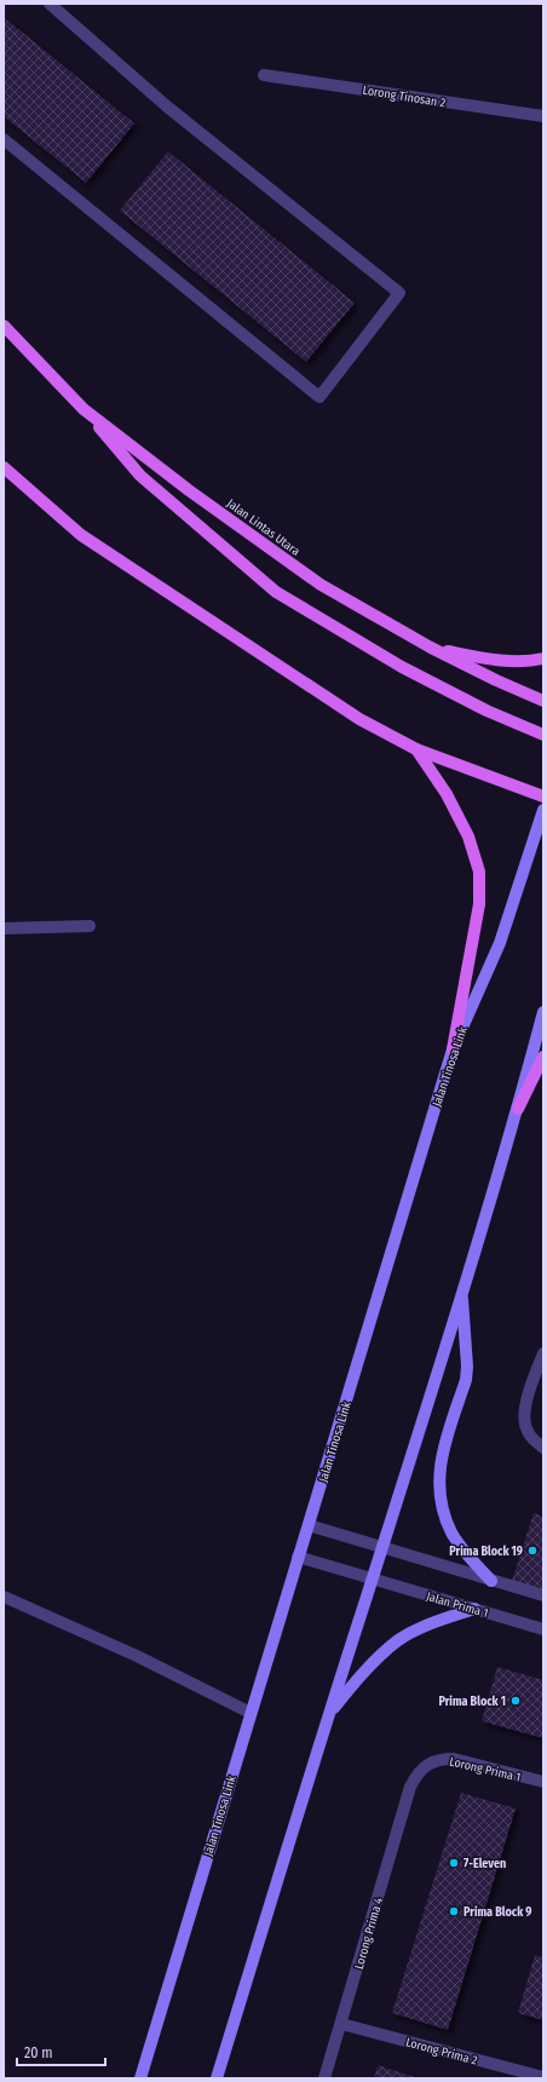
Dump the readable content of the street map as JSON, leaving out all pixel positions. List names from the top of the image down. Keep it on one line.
{"streets":{"main road":["Jalan Lintas Utara","Jalan Tinosa Link"],"street":["Lorong Tinosan 2","Jalan Prima 1","Lorong Prima 1","Lorong Prima 4","Lorong Prima 2"]},"crossings":[["Jalan Tinosa Link","Jalan Prima 1"],["Lorong Prima 1","Lorong Prima 4"],["Lorong Prima 4","Lorong Prima 2"]],"places":["Prima Block 19","Prima Block 1","7-Eleven","Prima Block 9"],"scale_bar":"20 m"}
